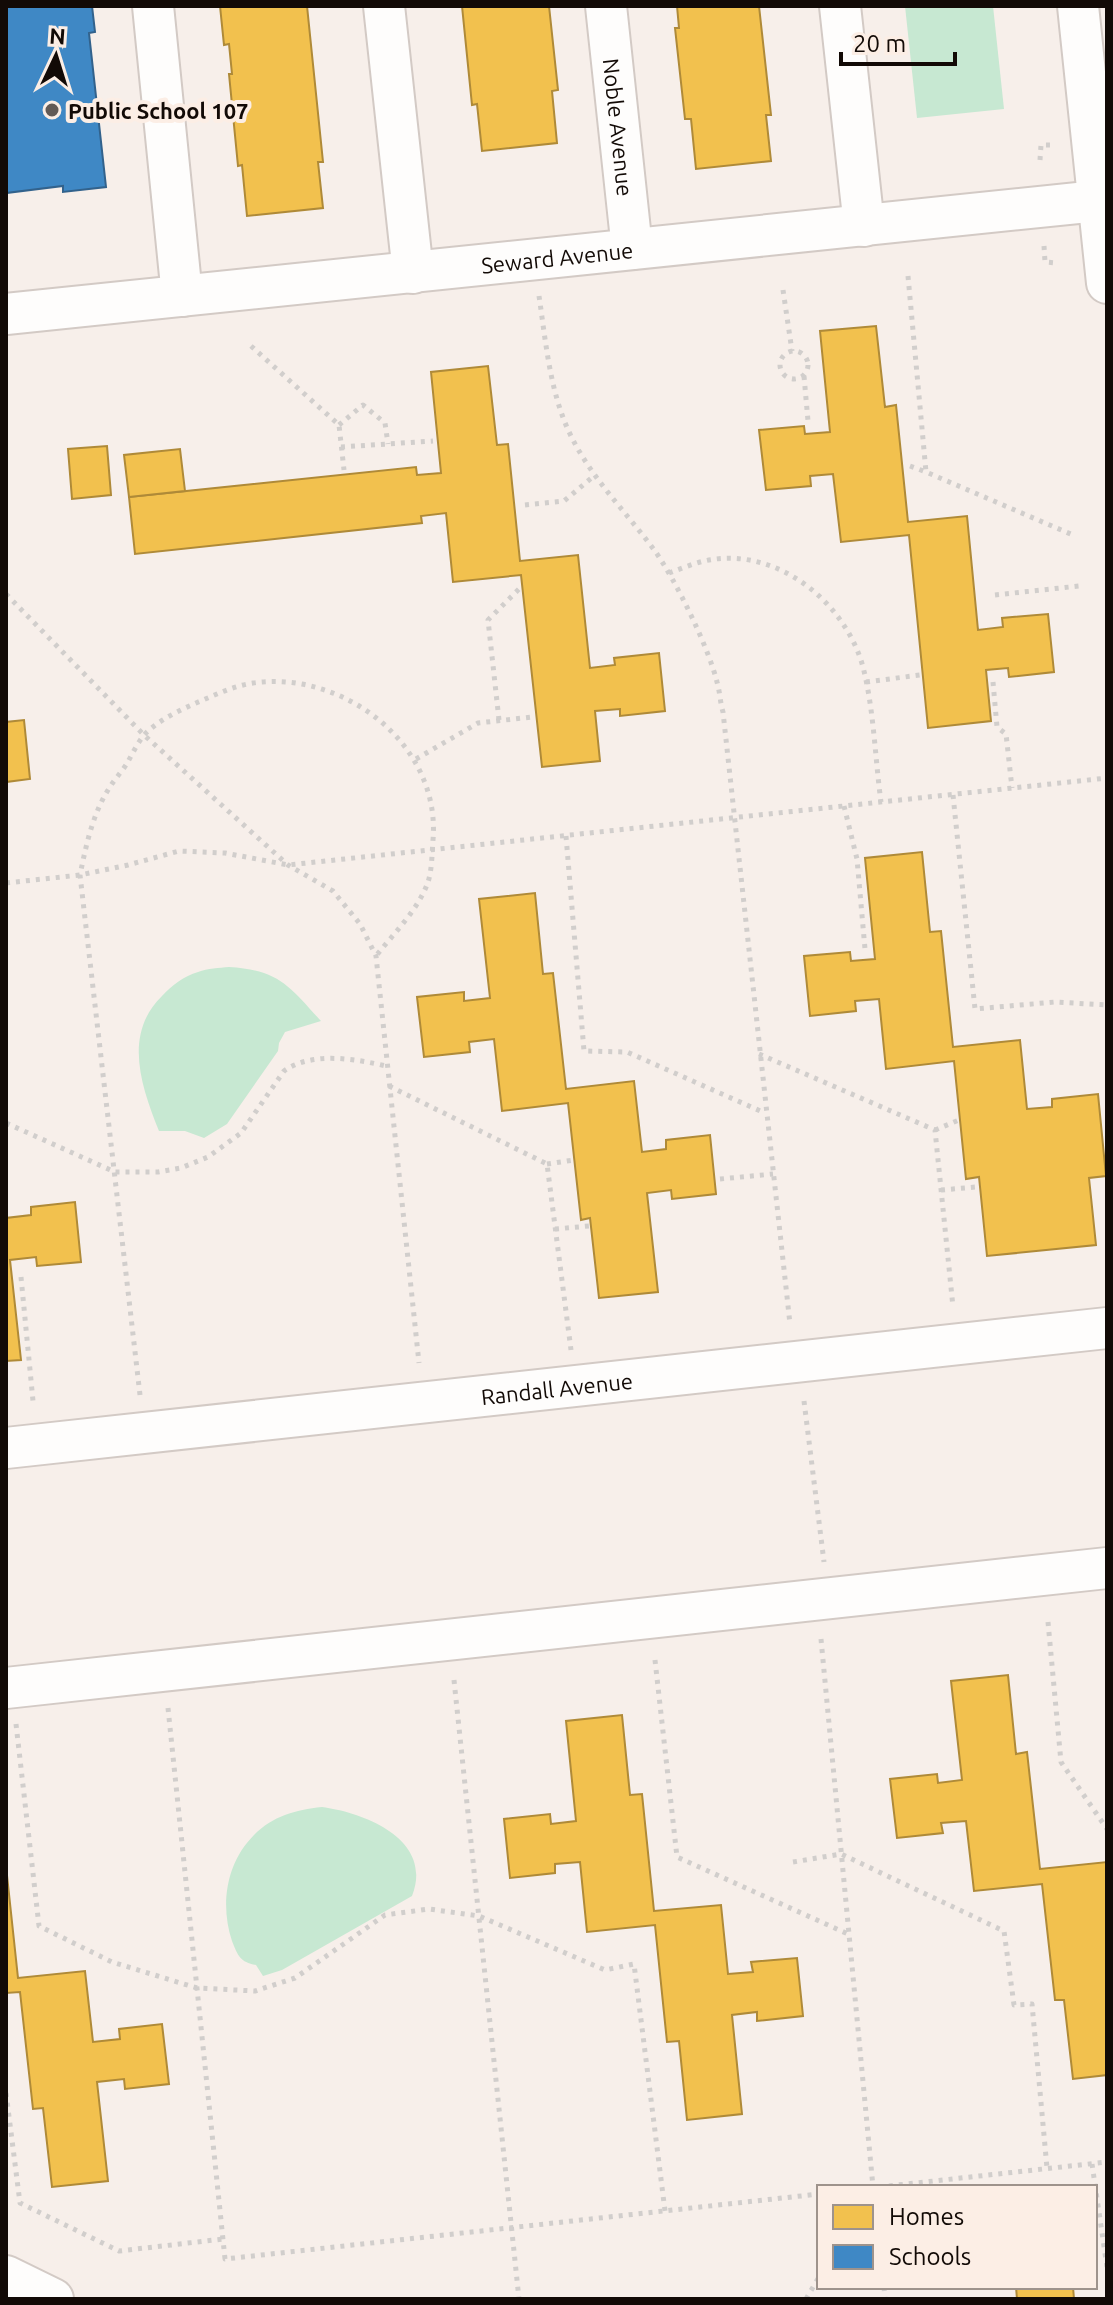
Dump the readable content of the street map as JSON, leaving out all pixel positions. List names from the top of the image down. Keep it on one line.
{"streets":{"street":["Noble Avenue","Seward Avenue","Randall Avenue"]},"crossings":[["Noble Avenue","Seward Avenue"]],"places":["Public School 107"],"legend":["Homes","Schools"],"scale_bar":"20 m","north":"top"}
